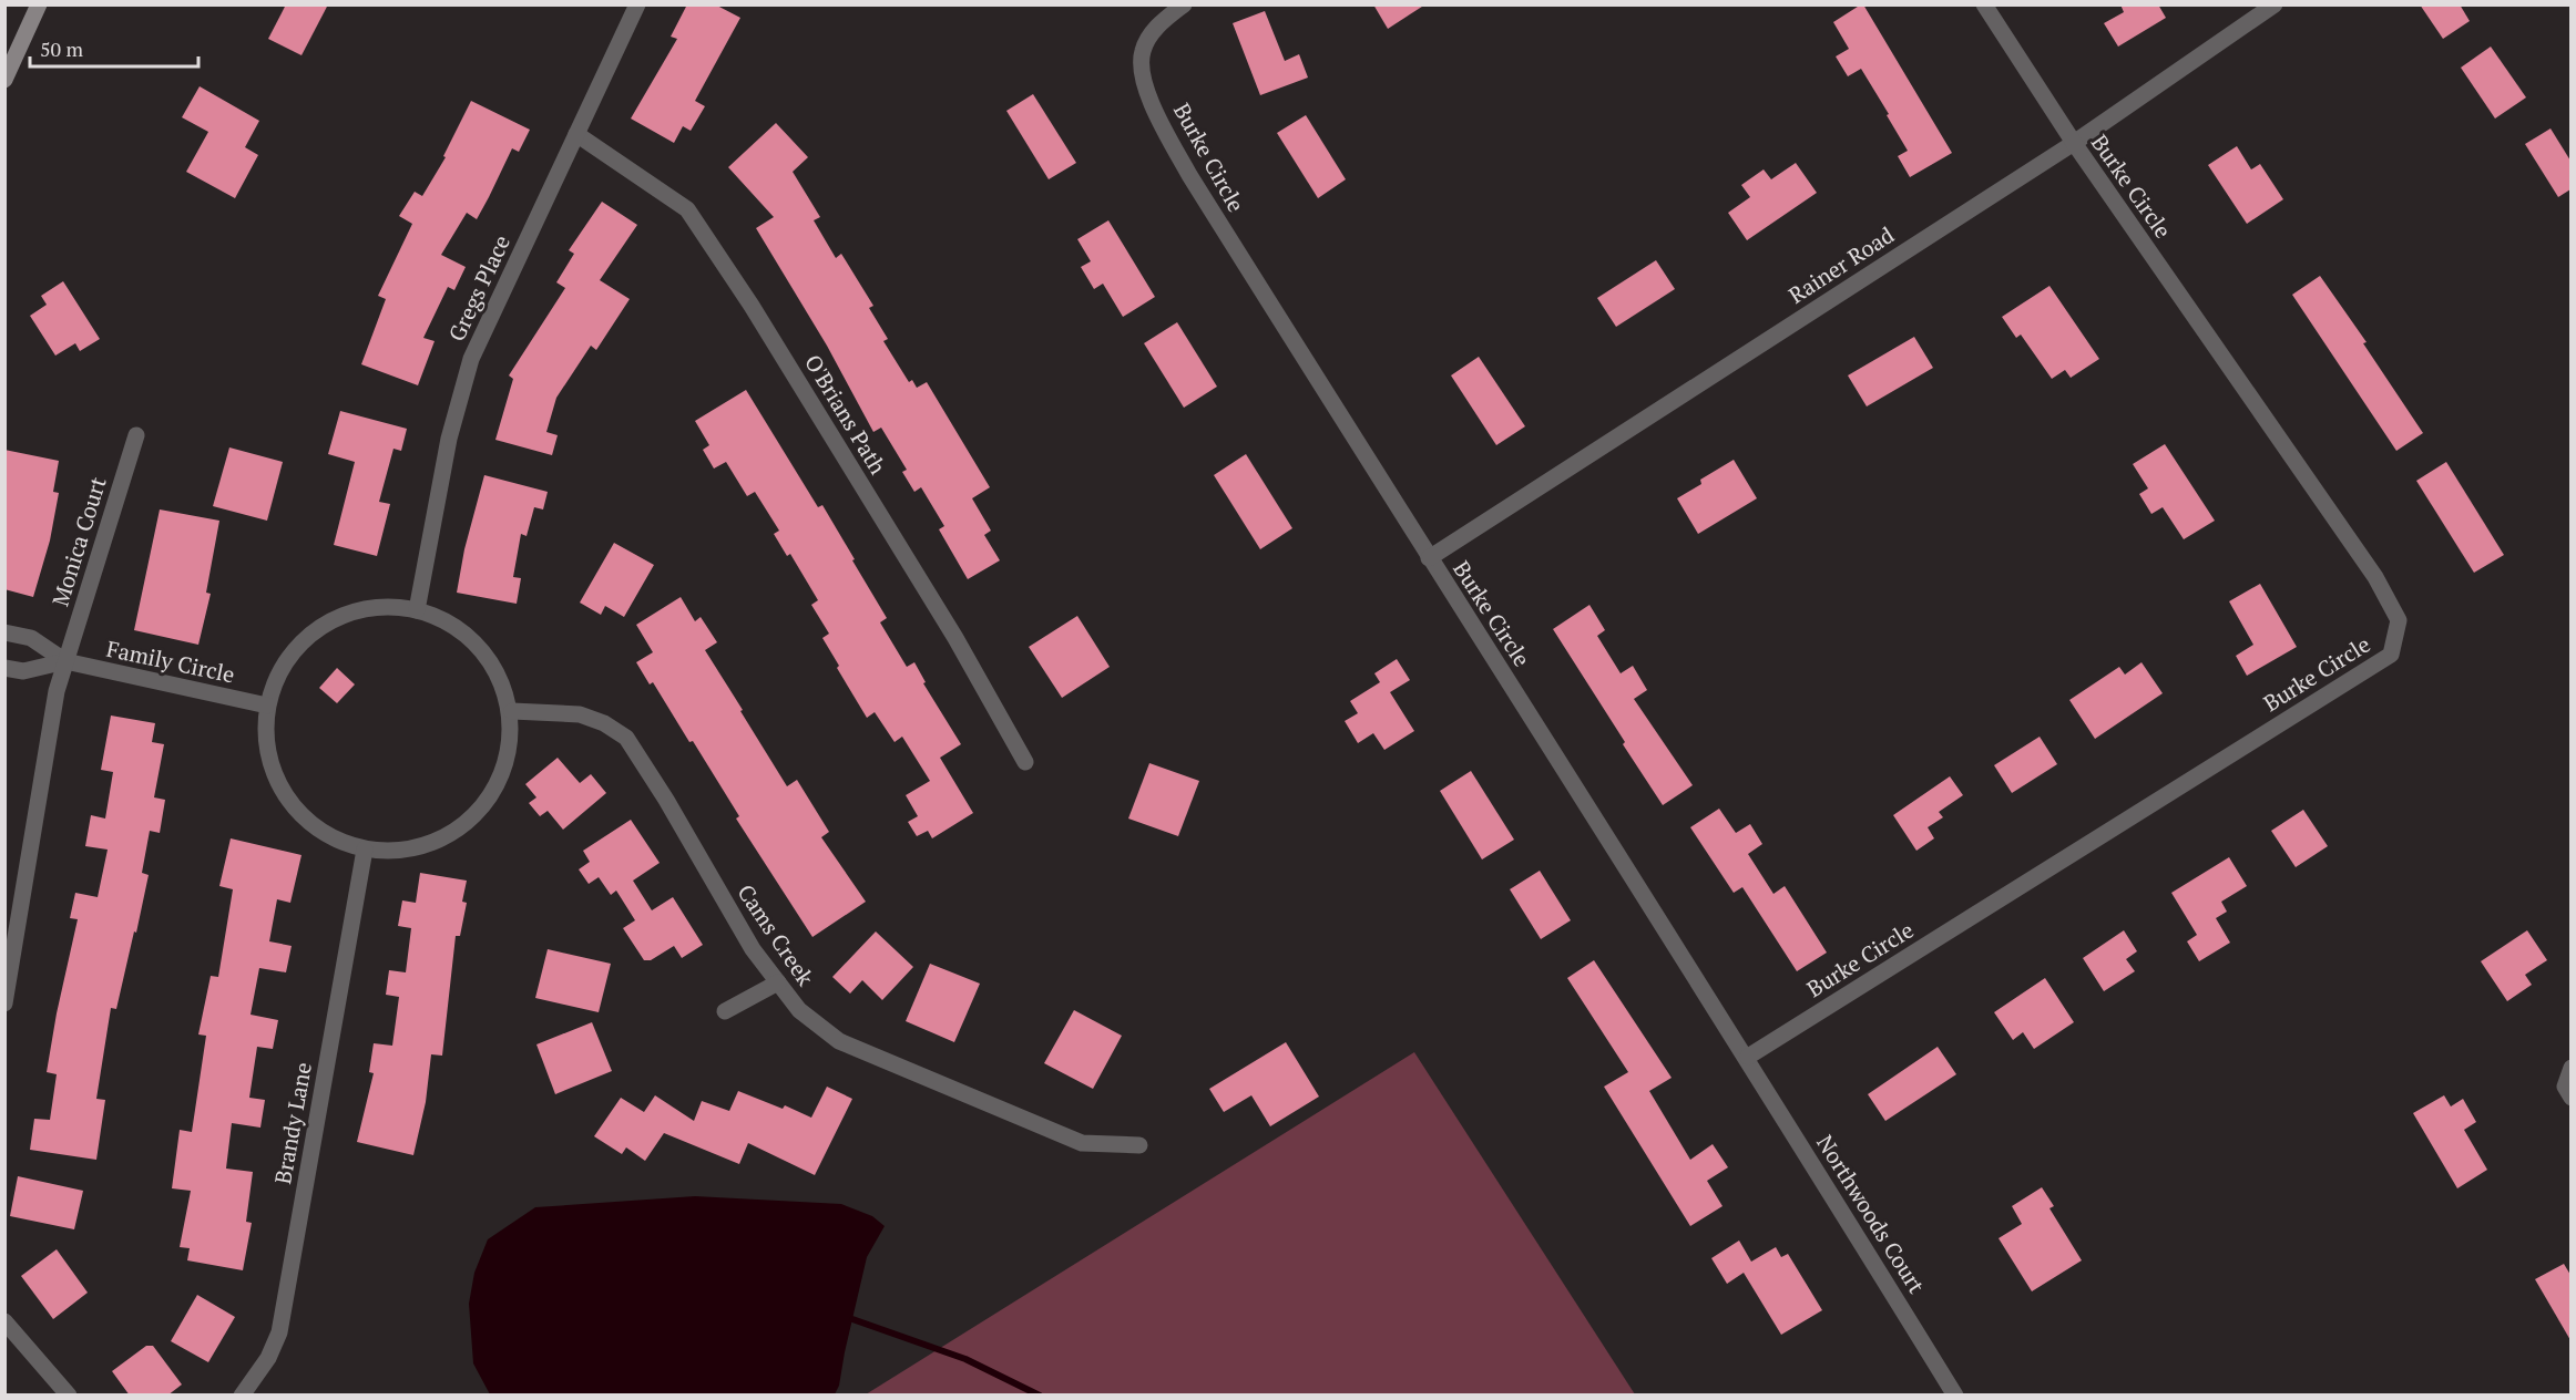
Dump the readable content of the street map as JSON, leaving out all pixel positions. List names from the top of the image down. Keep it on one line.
{"streets":{"street":["Burke Circle","Rainer Road","Gregs Place","O'Brians Path","Monica Court","Family Circle","Cams Creek","Brandy Lane","Northwoods Court"]},"crossings":[["Burke Circle","Rainer Road"],["Burke Circle","Northwoods Court"],["Gregs Place","O'Brians Path"],["Monica Court","Family Circle"]],"scale_bar":"50 m"}
